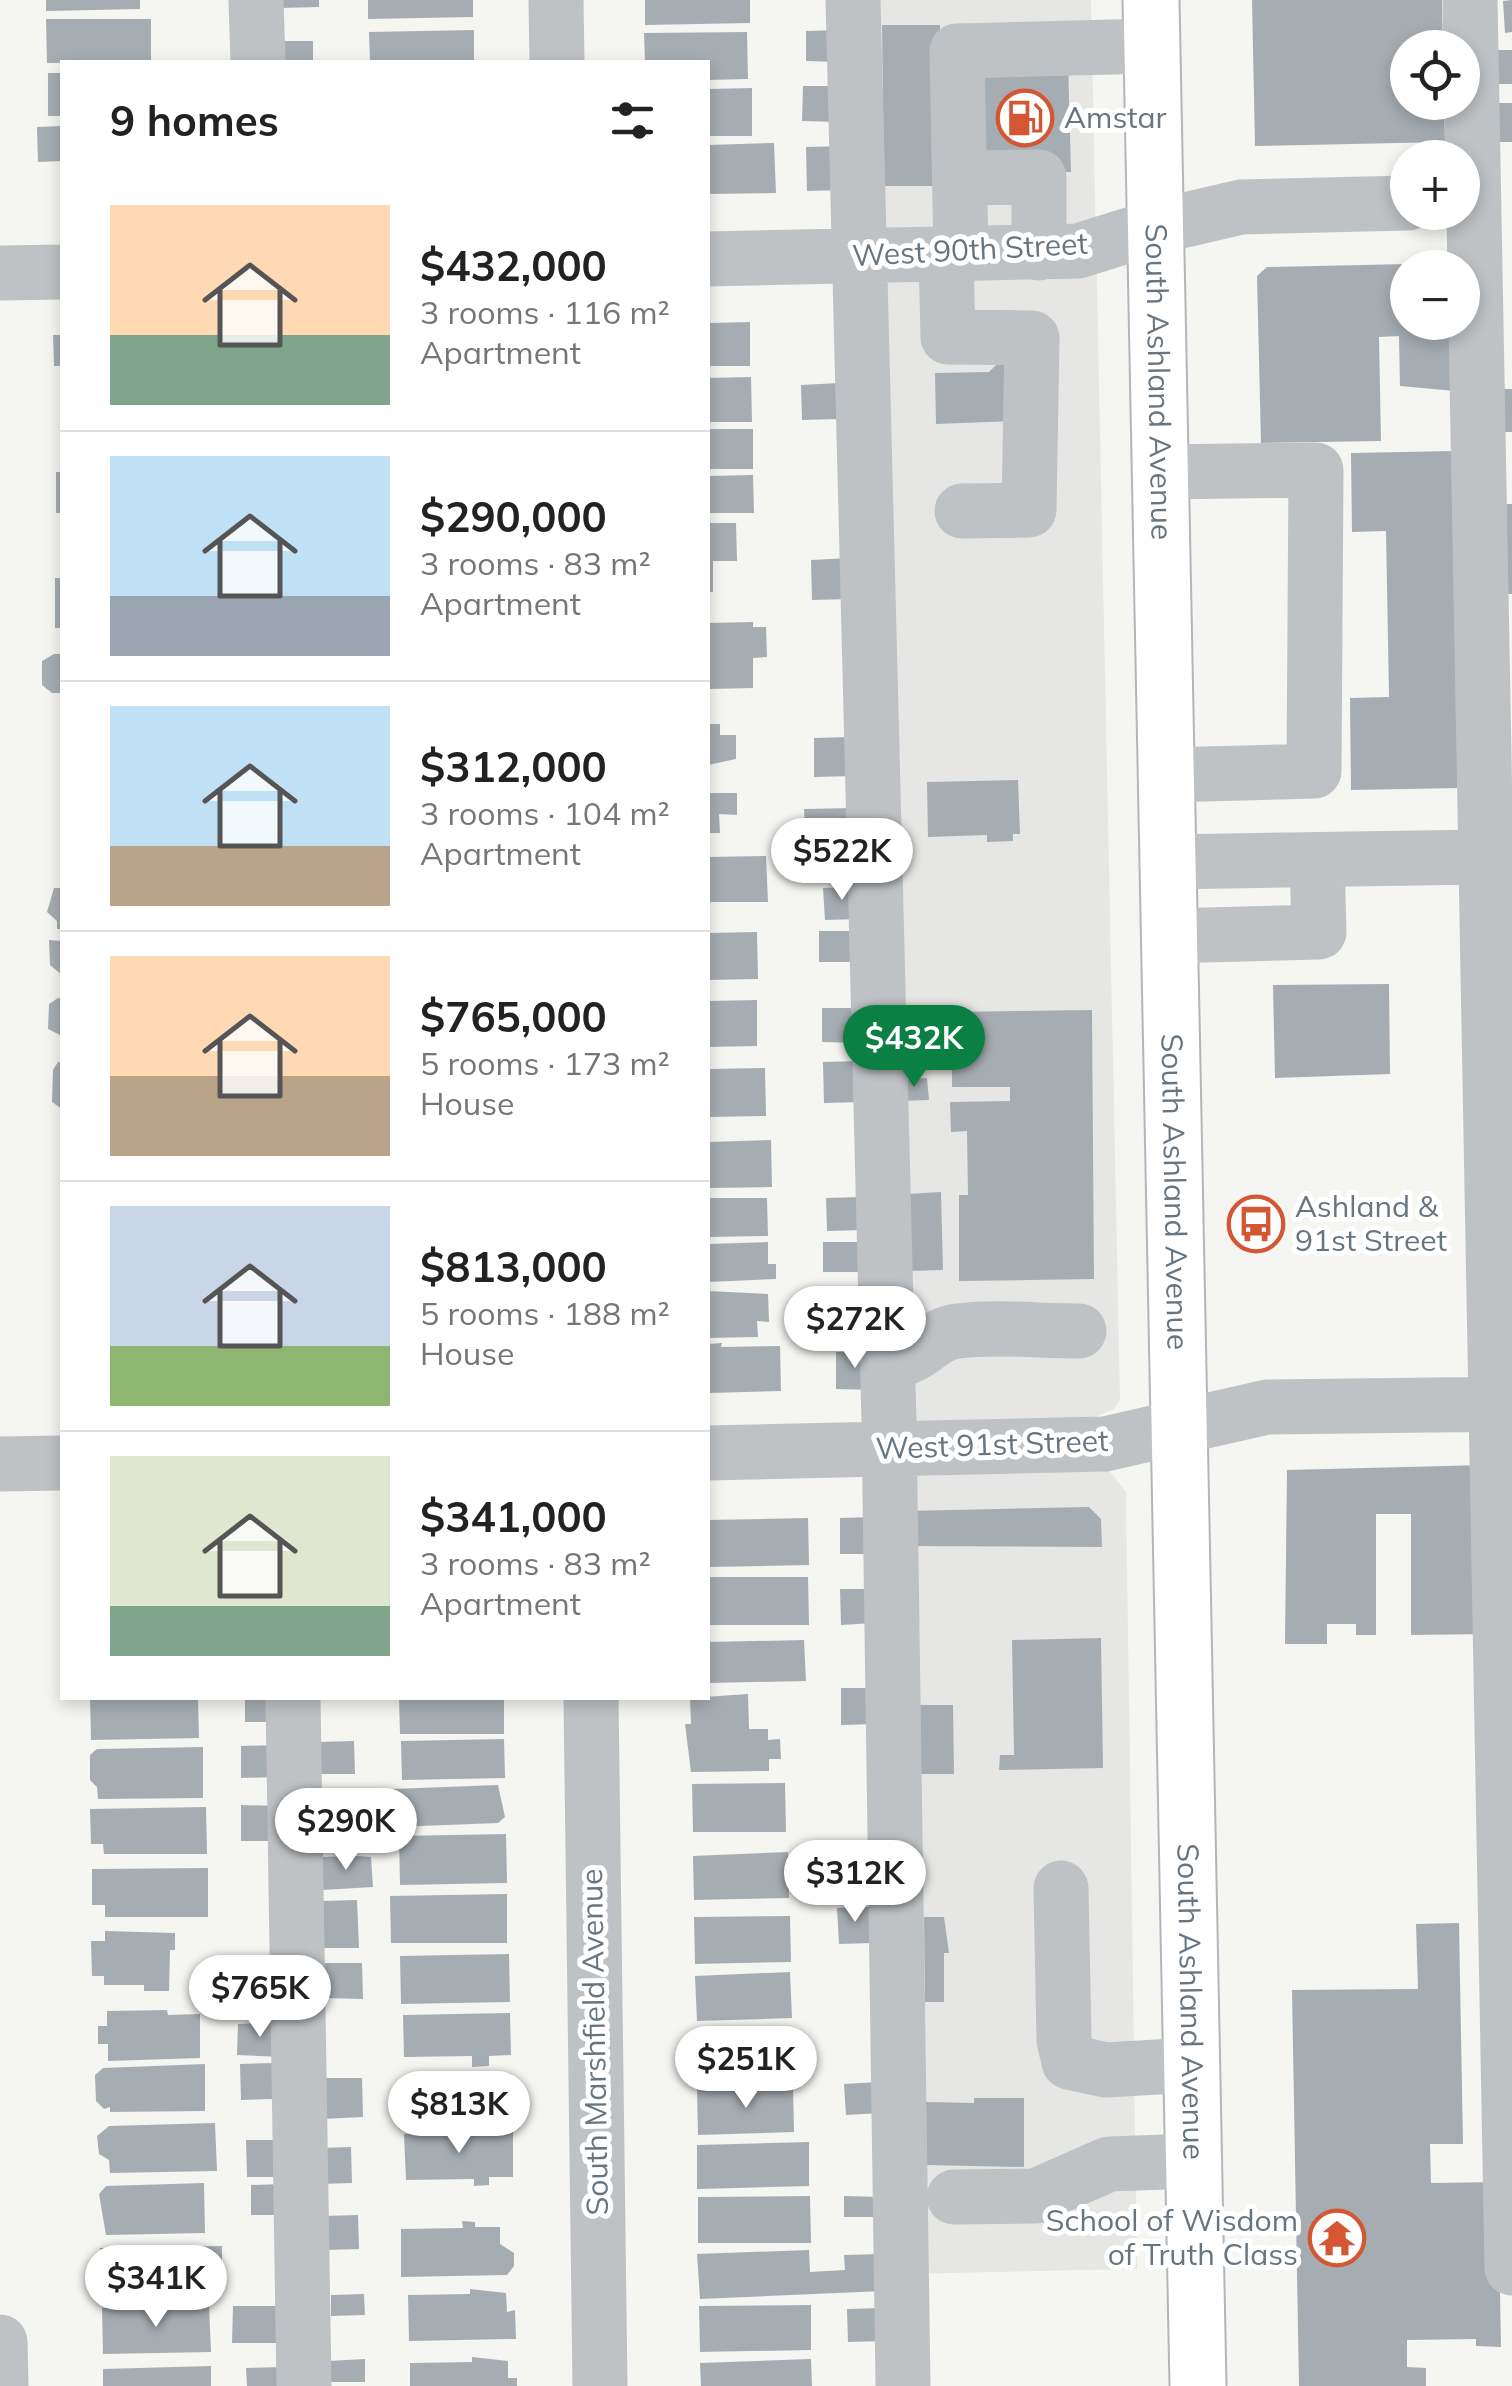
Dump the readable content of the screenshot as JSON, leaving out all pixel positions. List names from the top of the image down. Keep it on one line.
{"streets":{"main road":["South Ashland Avenue"],"street":["West 90th Street","West 91st Street","South Marshfield Avenue"]},"crossings":[["West 90th Street","South Ashland Avenue"],["South Ashland Avenue","West 91st Street"]],"places":{"fuel station":["Amstar"],"bus stop":["Ashland & 91st Street"],"temple":["School of Wisdom of Truth Class"]},"page":{"map_buttons":["+","−"],"heading":"9 homes","list":[{"name":"$432,000","note":"3 rooms · 116 m² · Apartment"},{"name":"$290,000","note":"3 rooms · 83 m² · Apartment"},{"name":"$312,000","note":"3 rooms · 104 m² · Apartment"},{"name":"$765,000","note":"5 rooms · 173 m² · House"},{"name":"$813,000","note":"5 rooms · 188 m² · House"},{"name":"$341,000","note":"3 rooms · 83 m² · Apartment"}],"price":["$522K","$432K","$272K","$290K","$312K","$765K","$251K","$813K","$341K"]}}
